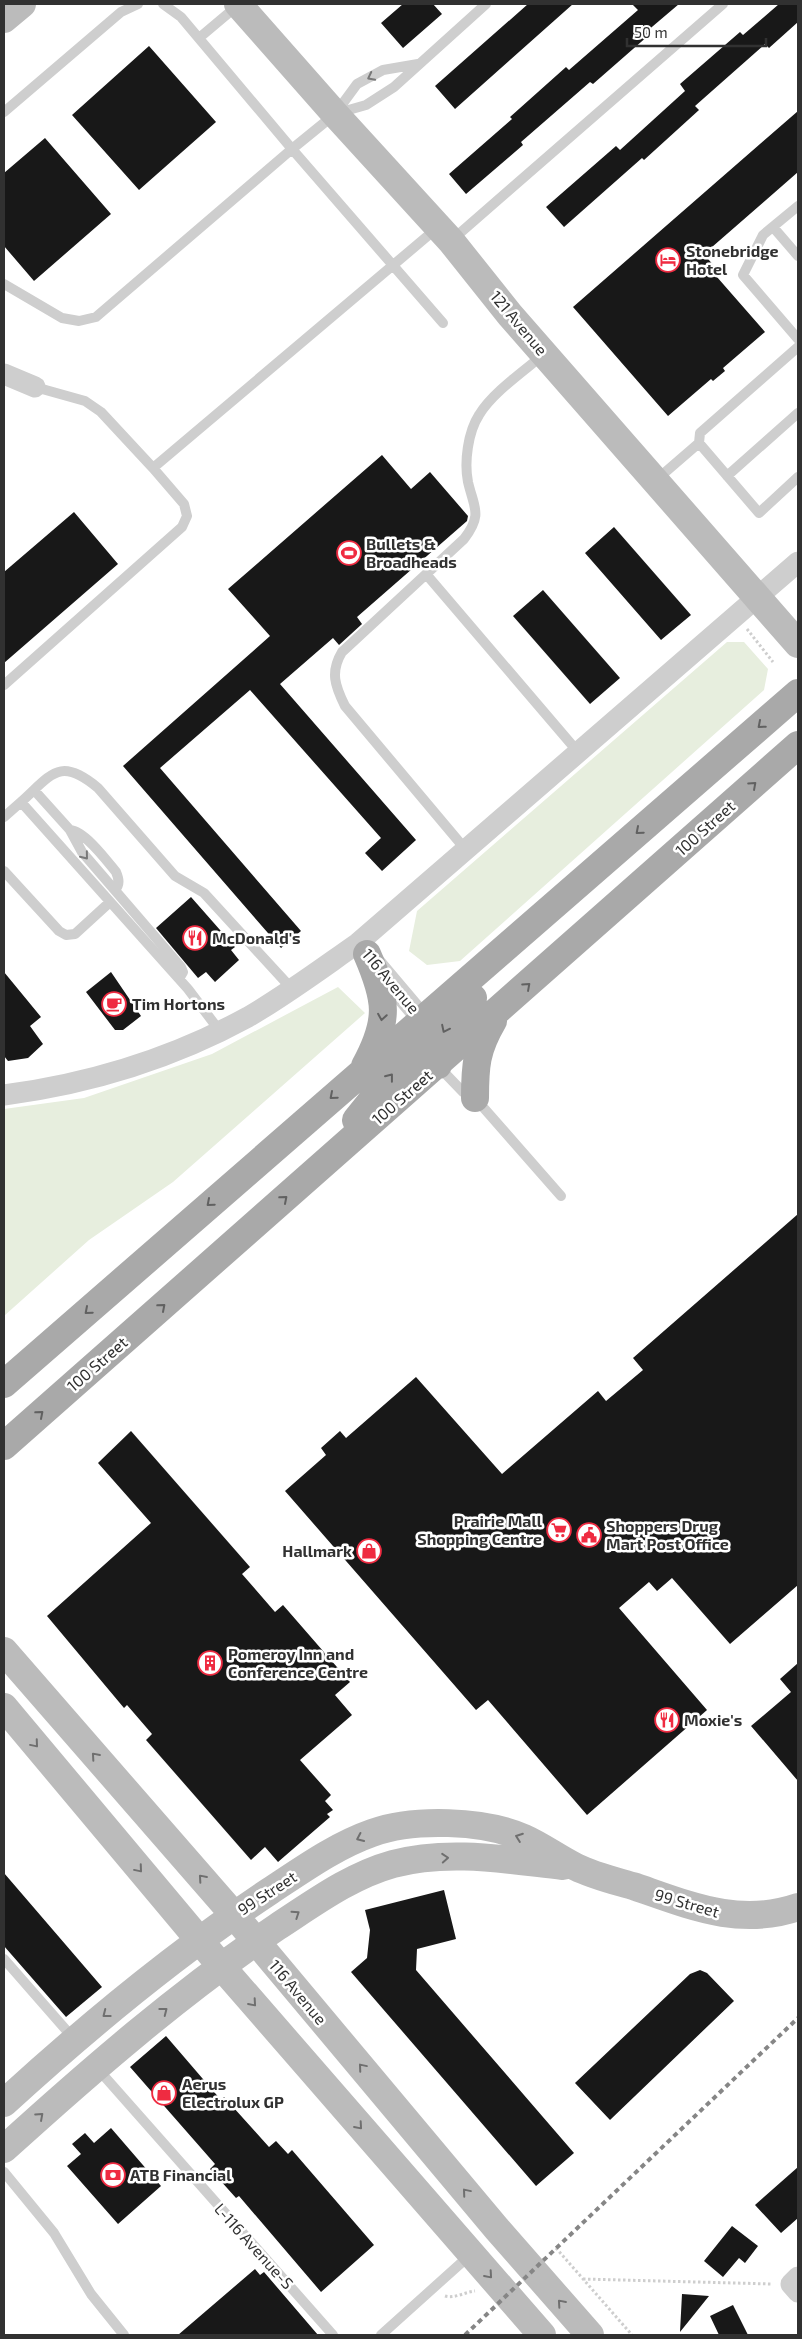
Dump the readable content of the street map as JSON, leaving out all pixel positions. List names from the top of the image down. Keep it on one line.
{"streets":{"main road":["121 Avenue","100 Street","116 Avenue","99 Street"],"lane":["L-116 Avenue-S"]},"crossings":[["116 Avenue","99 Street"],["99 Street","L-116 Avenue-S"]],"one_way":["116 Avenue"],"places":{"hotel":["Stonebridge Hotel"],"sports":["Bullets & Broadheads"],"restaurant":["McDonald's","Moxie's"],"cafe":["Tim Hortons"],"supermarket":["Prairie Mall Shopping Centre"],"public building":["Shoppers Drug Mart Post Office"],"shop":["Hallmark","Aerus Electrolux GP"],"building":["Pomeroy Inn and Conference Centre"],"bank":["ATB Financial"]},"scale_bar":"50 m"}
